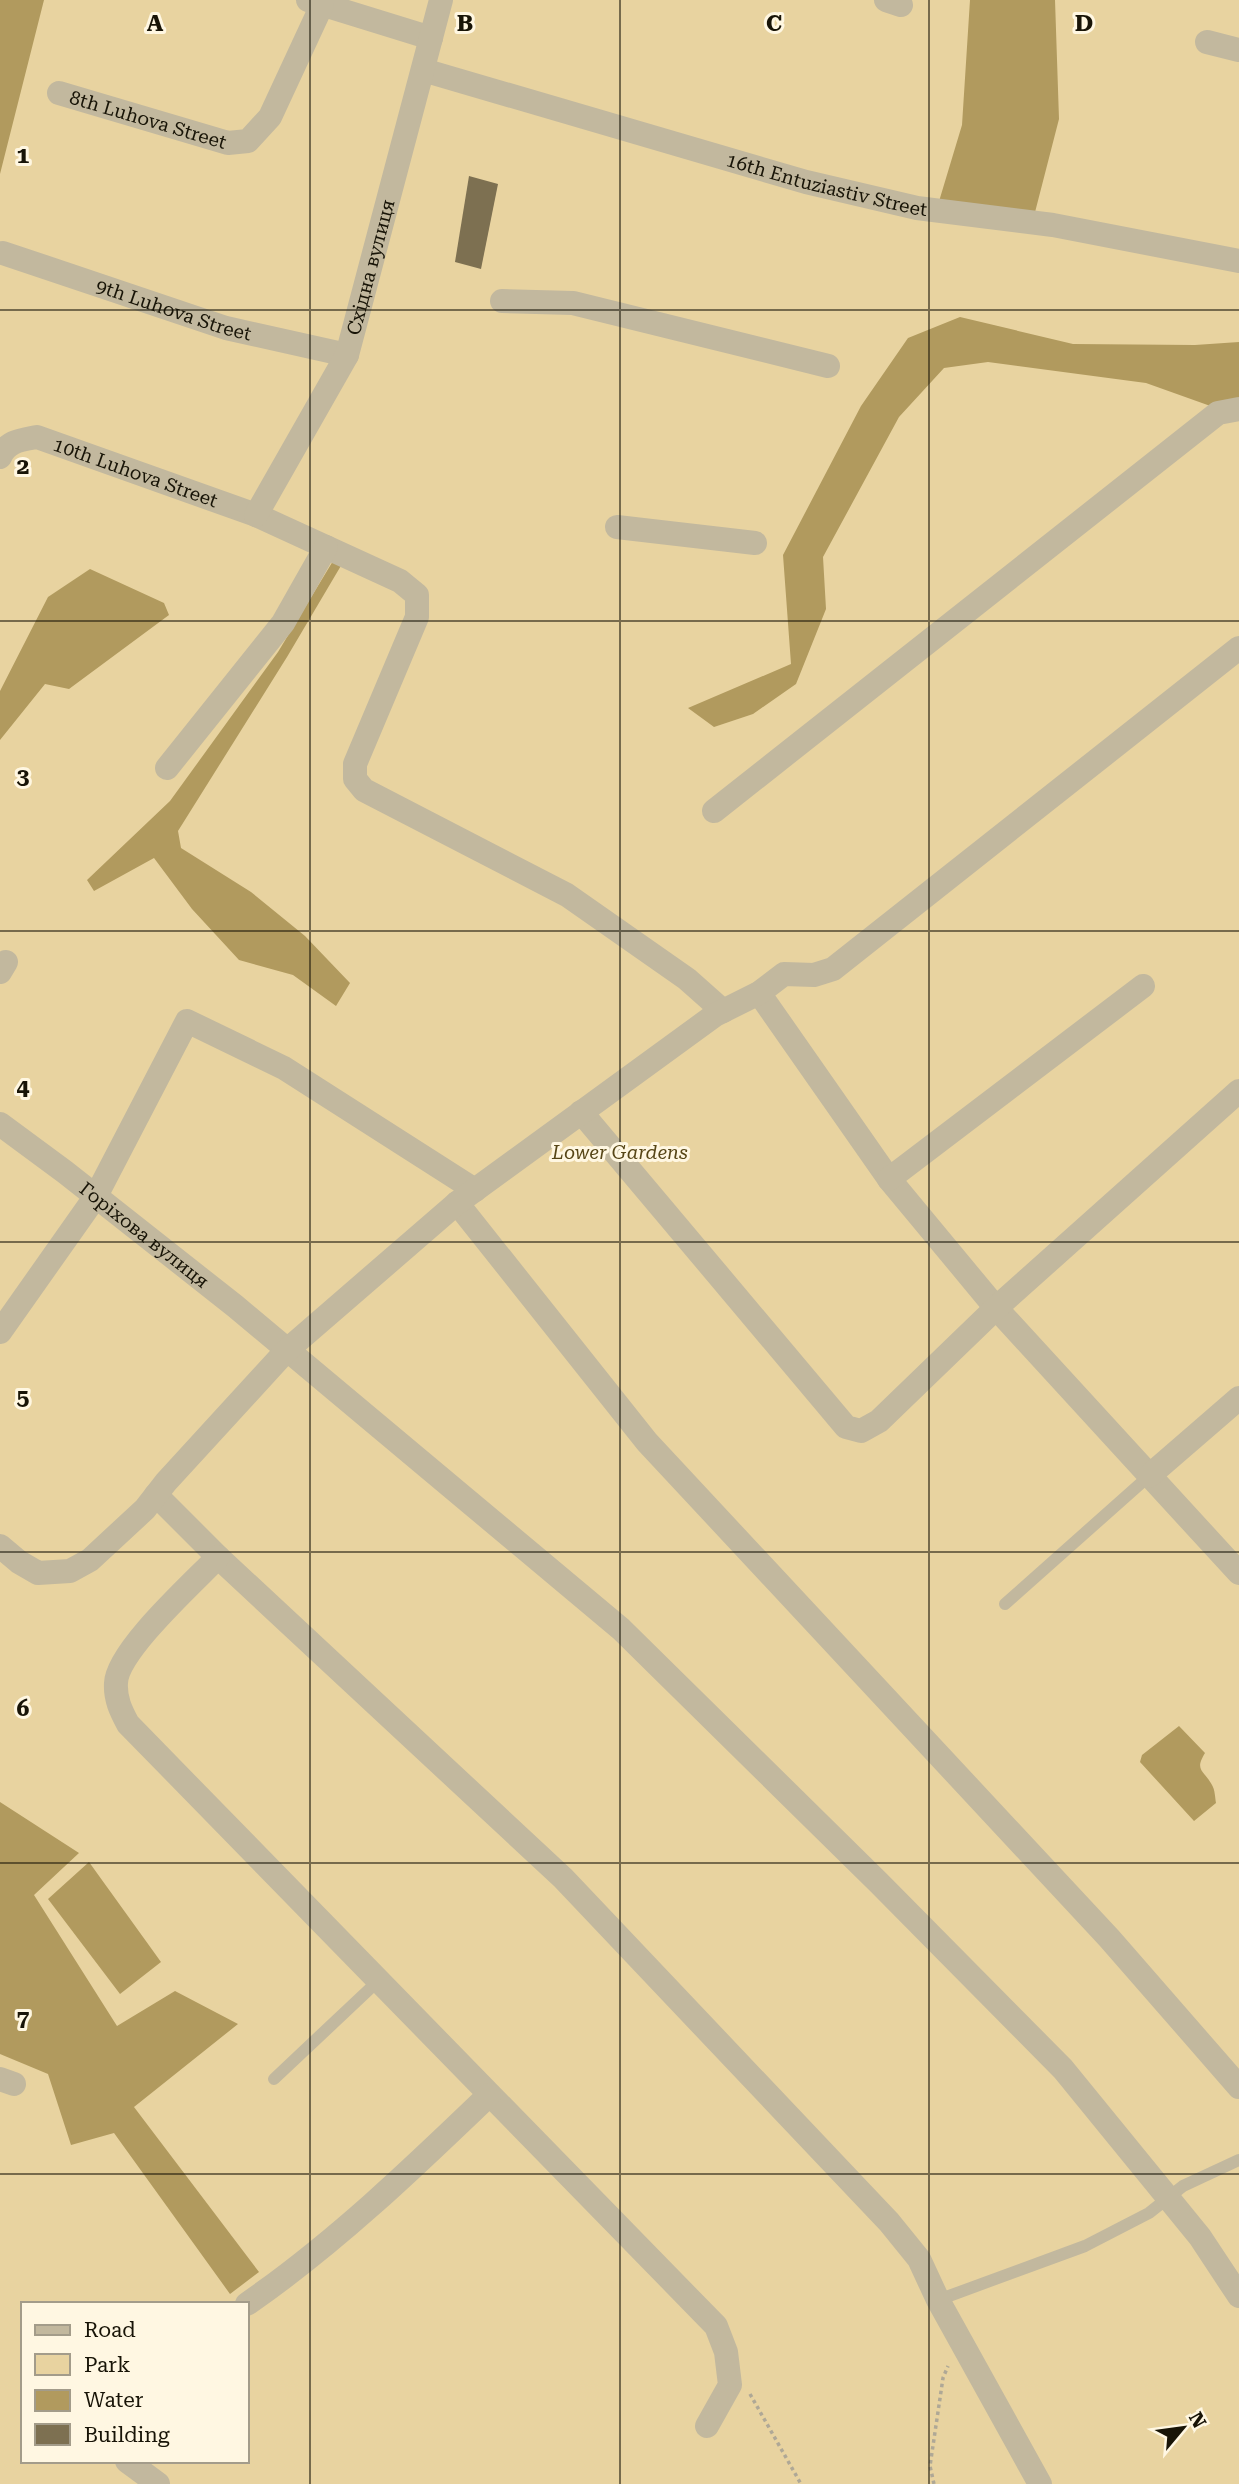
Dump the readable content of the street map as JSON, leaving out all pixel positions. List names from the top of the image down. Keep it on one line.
{"streets":{"street":["8th Luhova Street","16th Entuziastiv Street","Східна вулиця","9th Luhova Street","10th Luhova Street","Горіхова вулиця"]},"crossings":[["16th Entuziastiv Street","Східна вулиця"],["Східна вулиця","9th Luhova Street"],["Східна вулиця","10th Luhova Street"]],"parks":["Lower Gardens"],"legend":["Road","Park","Water","Building"],"north":"top right","grid":{"columns":["A","B","C","D"],"rows":["1","2","3","4","5","6","7"]}}
